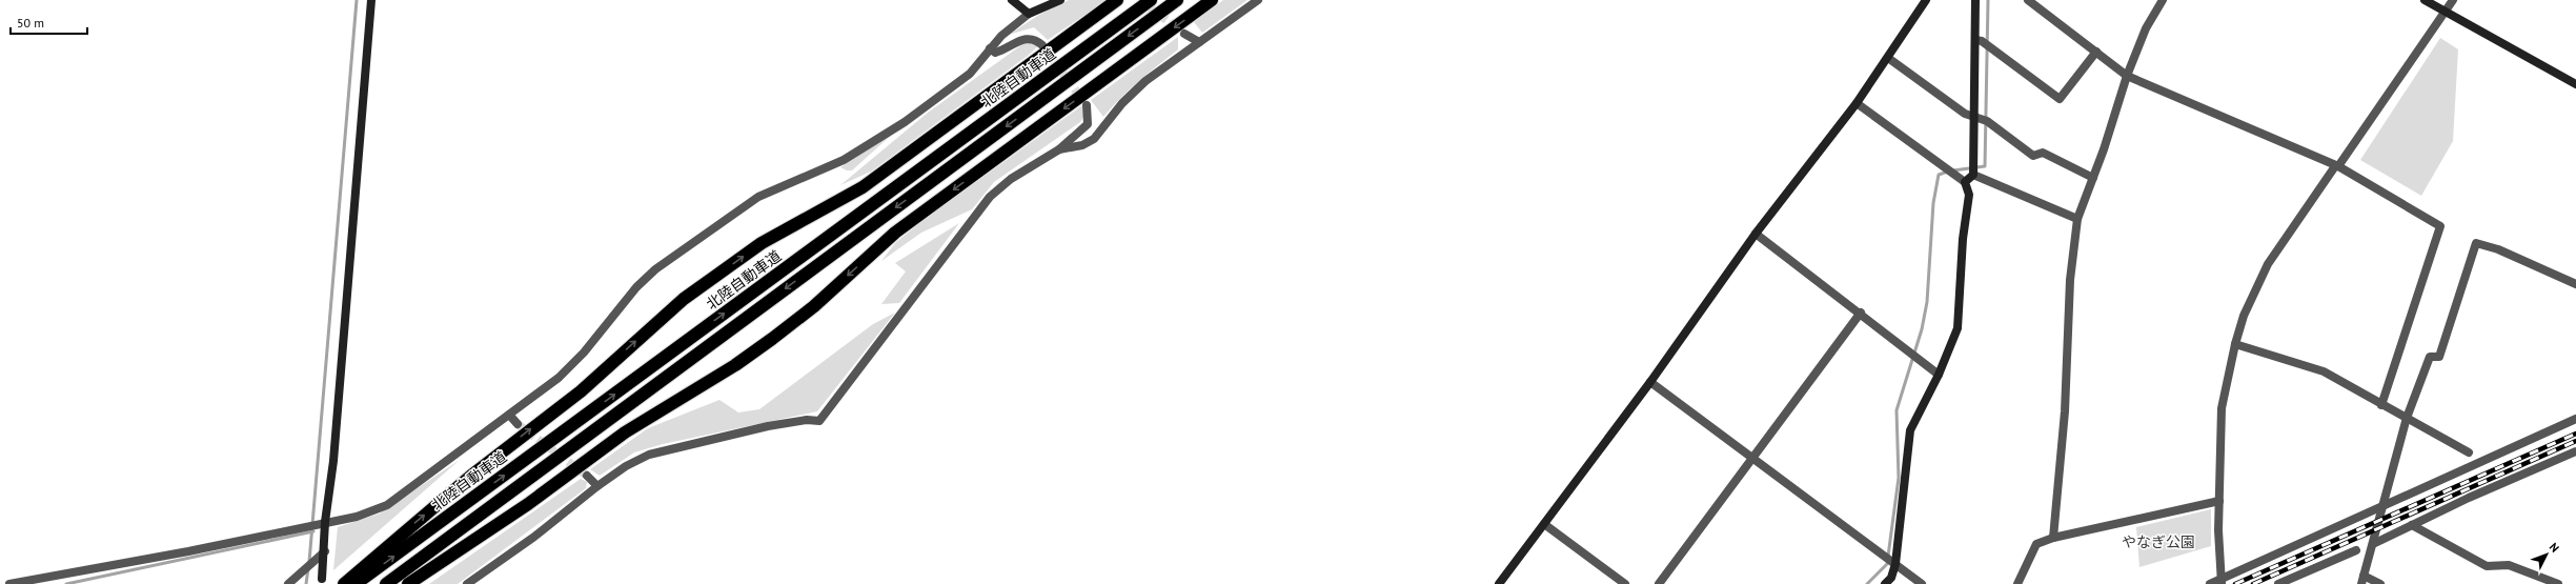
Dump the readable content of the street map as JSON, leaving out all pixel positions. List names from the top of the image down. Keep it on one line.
{"streets":{"highway":["北陸自動車道"]},"parks":["やなぎ公園"],"scale_bar":"50 m","north":"top right"}
